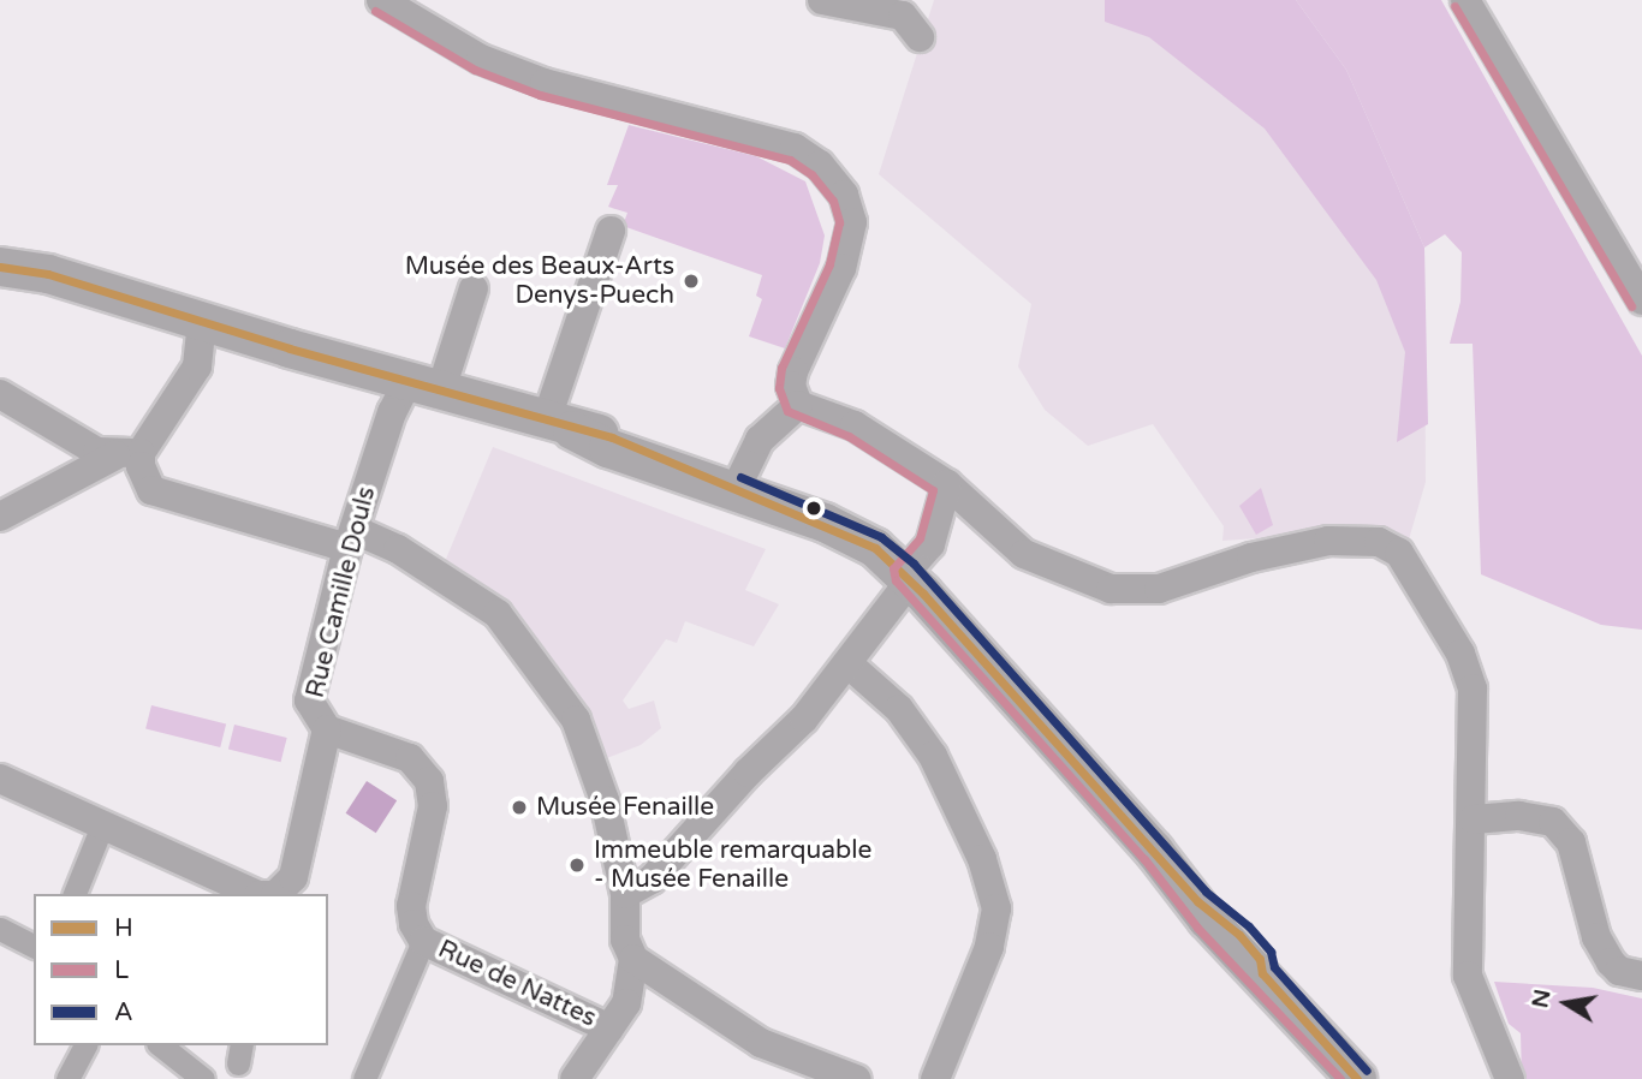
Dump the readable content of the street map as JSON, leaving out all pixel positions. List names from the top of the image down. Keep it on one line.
{"streets":{"street":["Rue Camille Douls","Rue de Nattes"]},"places":["Musée des Beaux-Arts Denys-Puech","Musée Fenaille","Immeuble remarquable - Musée Fenaille"],"lines":["transit line L","transit line H","transit line A"],"legend":["H","L","A"],"north":"left"}
